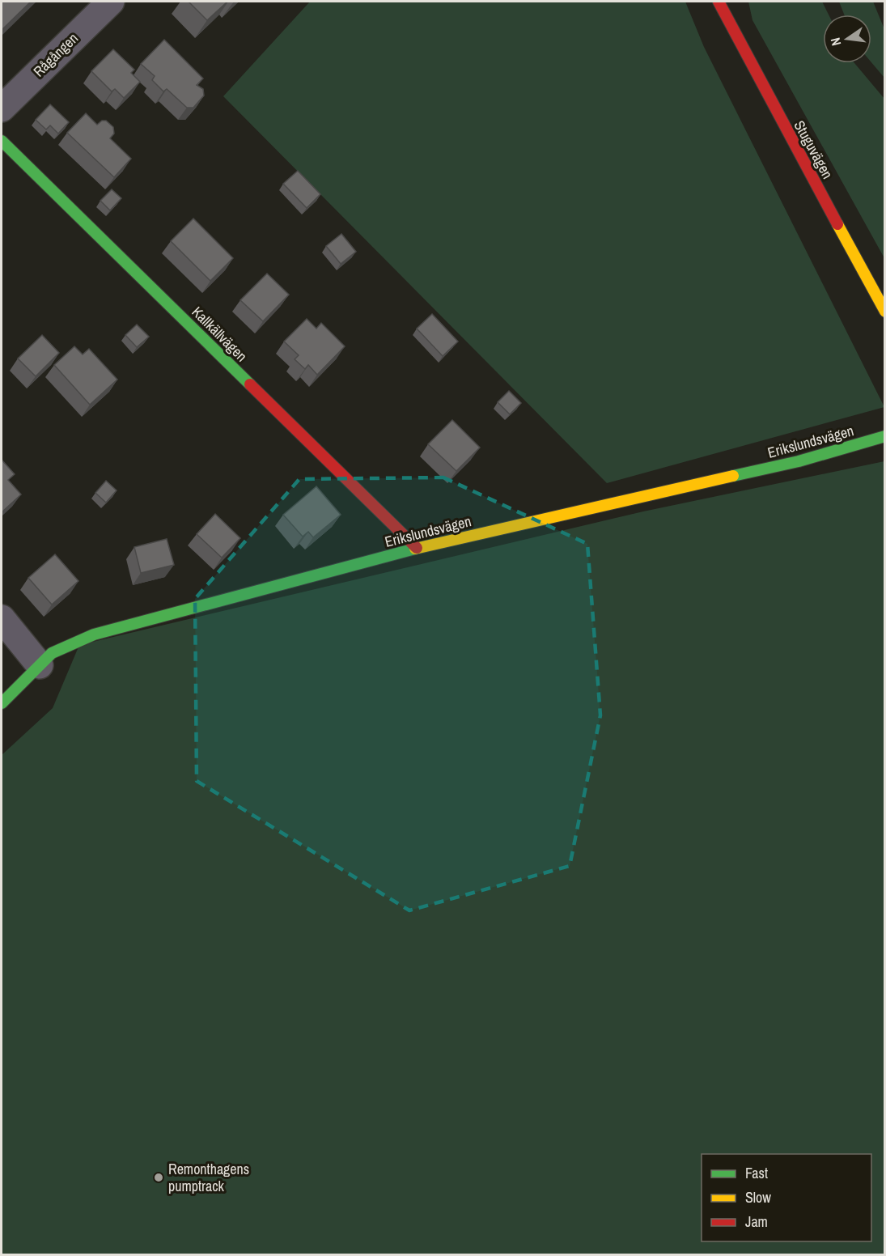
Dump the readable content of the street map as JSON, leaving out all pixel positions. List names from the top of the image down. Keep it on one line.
{"streets":{"street":["Rågången","Stuguvägen","Kallkällvägen","Erikslundsvägen"]},"crossings":[["Kallkällvägen","Erikslundsvägen"]],"places":["Remonthagens pumptrack"],"legend":["Fast","Slow","Jam"],"north":"left"}
